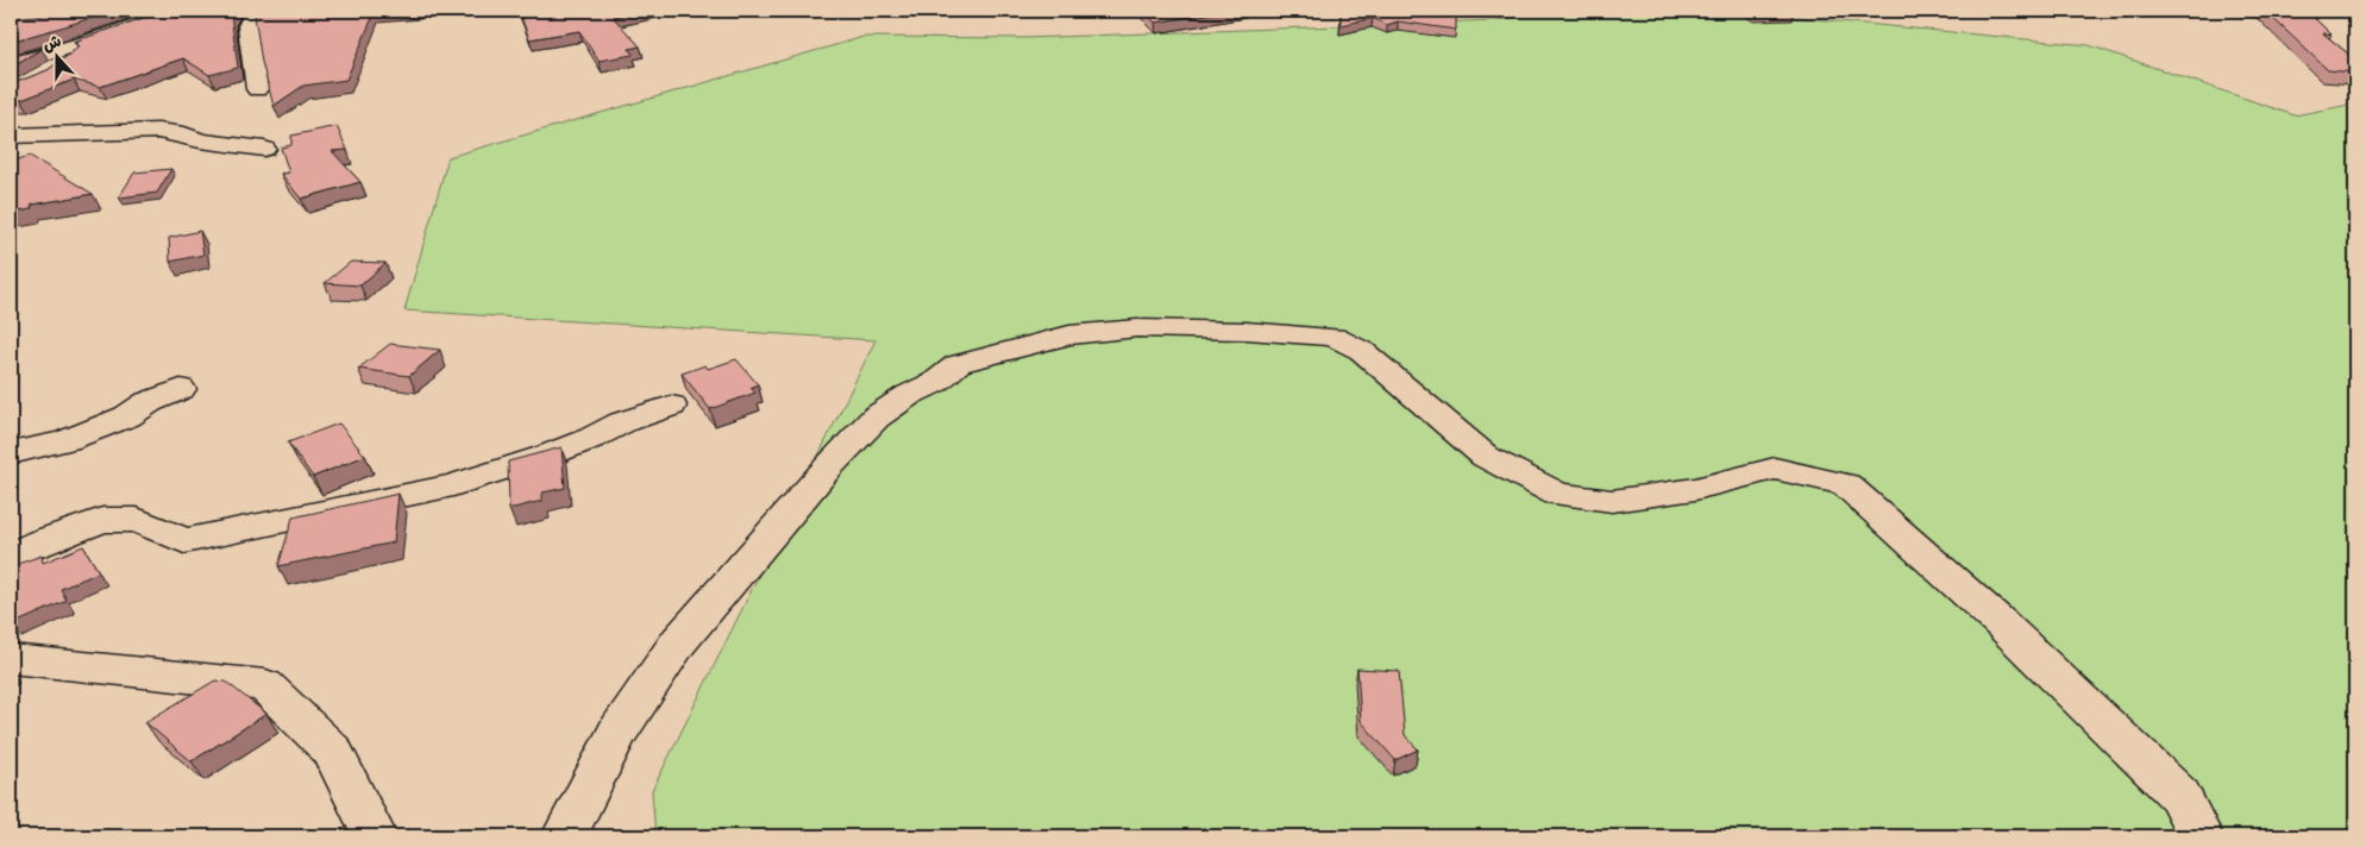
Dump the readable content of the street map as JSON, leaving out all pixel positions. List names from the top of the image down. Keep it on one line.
{"north":"top"}
